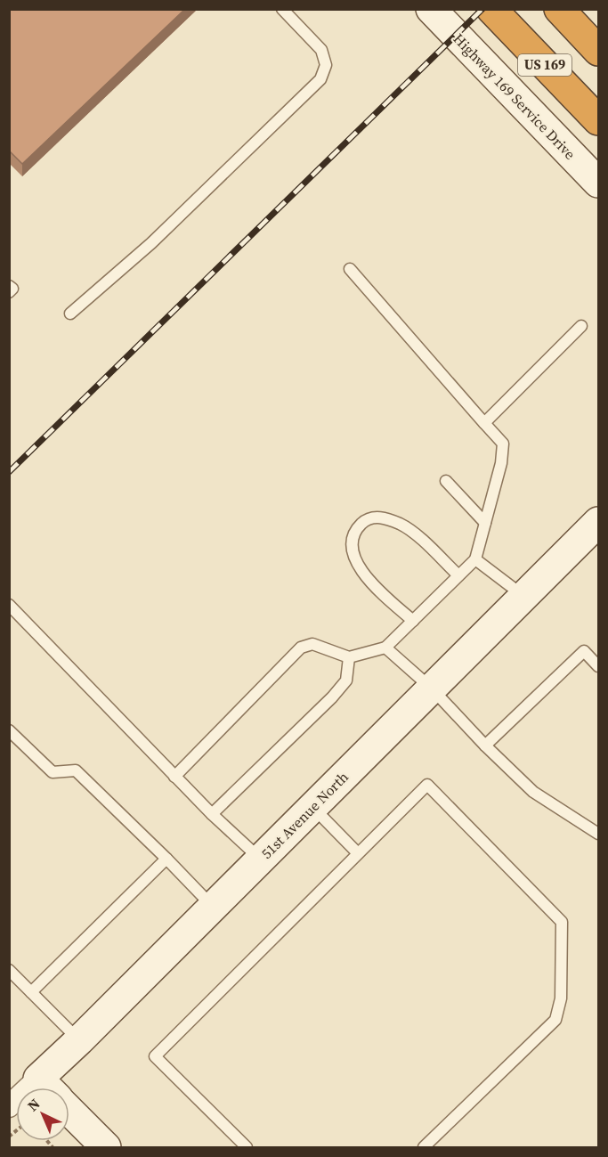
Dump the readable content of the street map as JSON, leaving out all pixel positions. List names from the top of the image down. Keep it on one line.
{"streets":{"highway":["US 169"],"street":["Highway 169 Service Drive","51st Avenue North"]},"north":"top left"}
